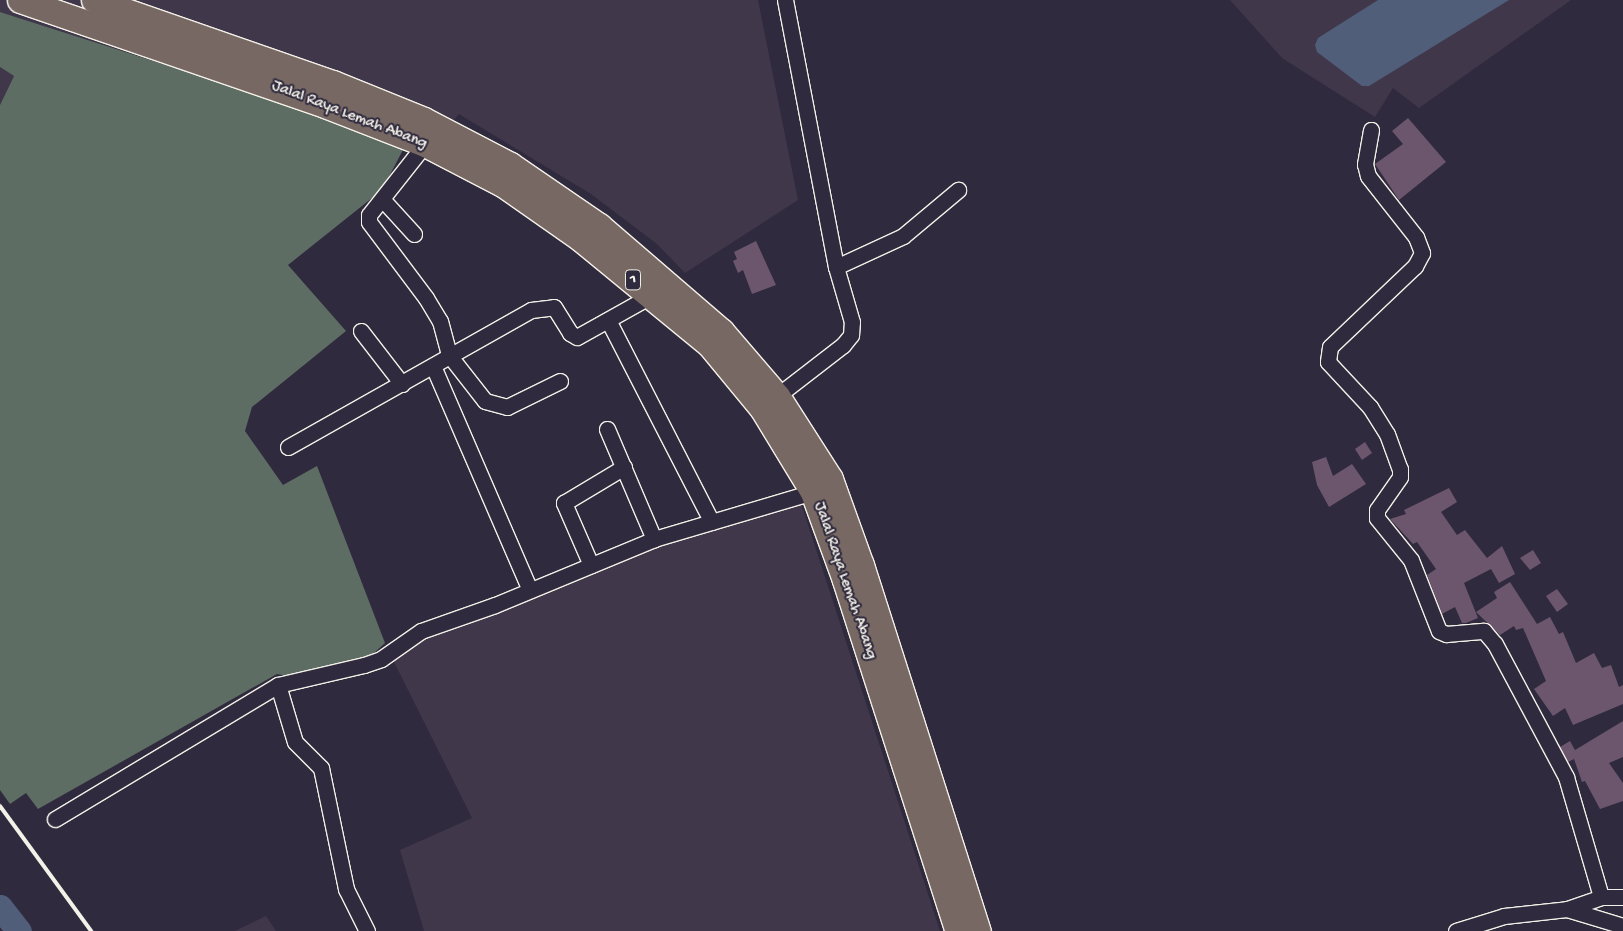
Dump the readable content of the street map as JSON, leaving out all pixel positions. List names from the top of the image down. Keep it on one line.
{"streets":{"highway":["Jalal Raya Lemah Abang","1"]},"crossings":[["Jalal Raya Lemah Abang","1"]]}
